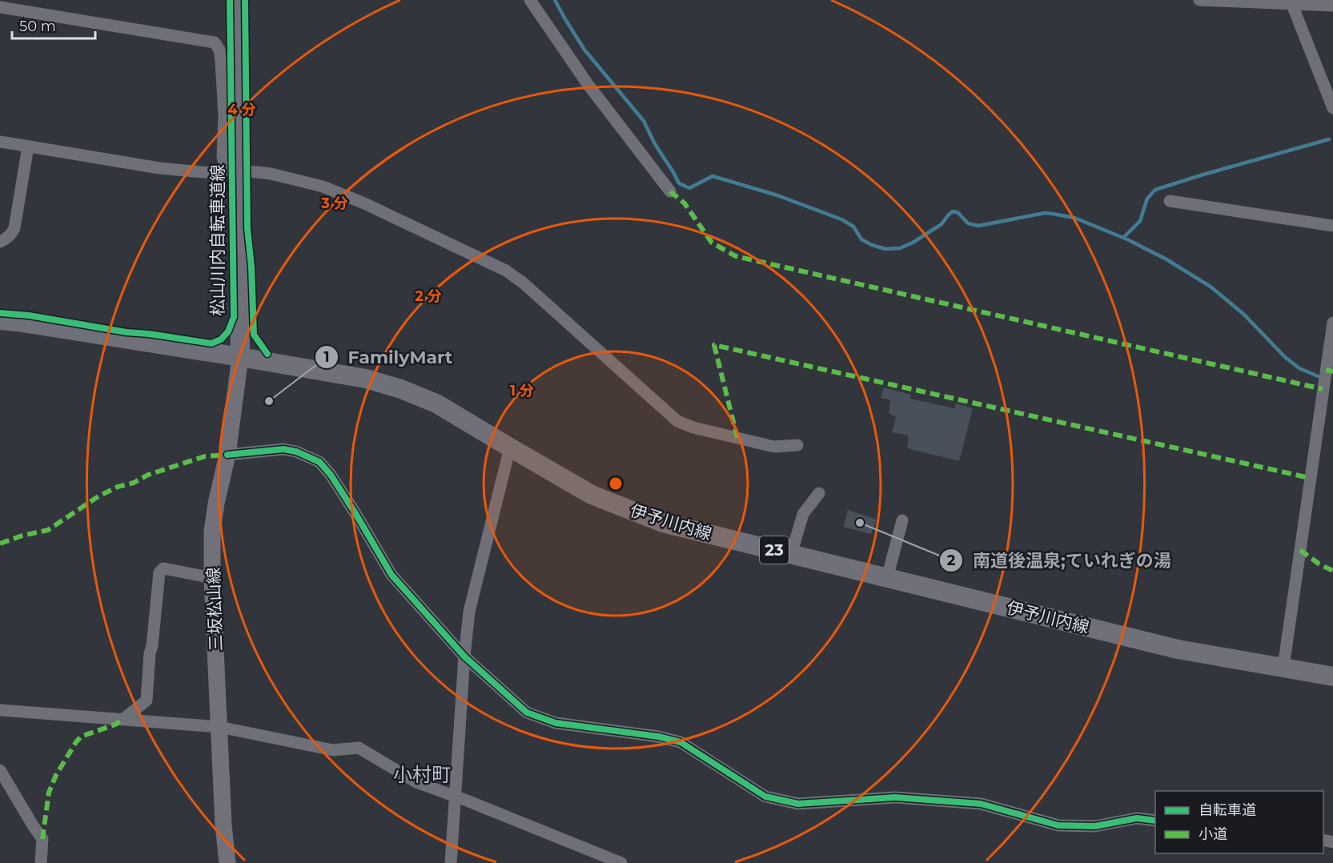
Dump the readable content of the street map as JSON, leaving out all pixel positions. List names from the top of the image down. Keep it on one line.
{"streets":{"main road":["伊予川内線","23","三坂松山線"],"cycle path":["松山川内自転車道線"]},"crossings":[["伊予川内線","三坂松山線"]],"districts":["小村町"],"places":["FamilyMart","南道後温泉;ていれぎの湯"],"legend":["自転車道","小道"],"scale_bar":"50 m","rings":["4 分","3 分","2 分","1 分"]}
